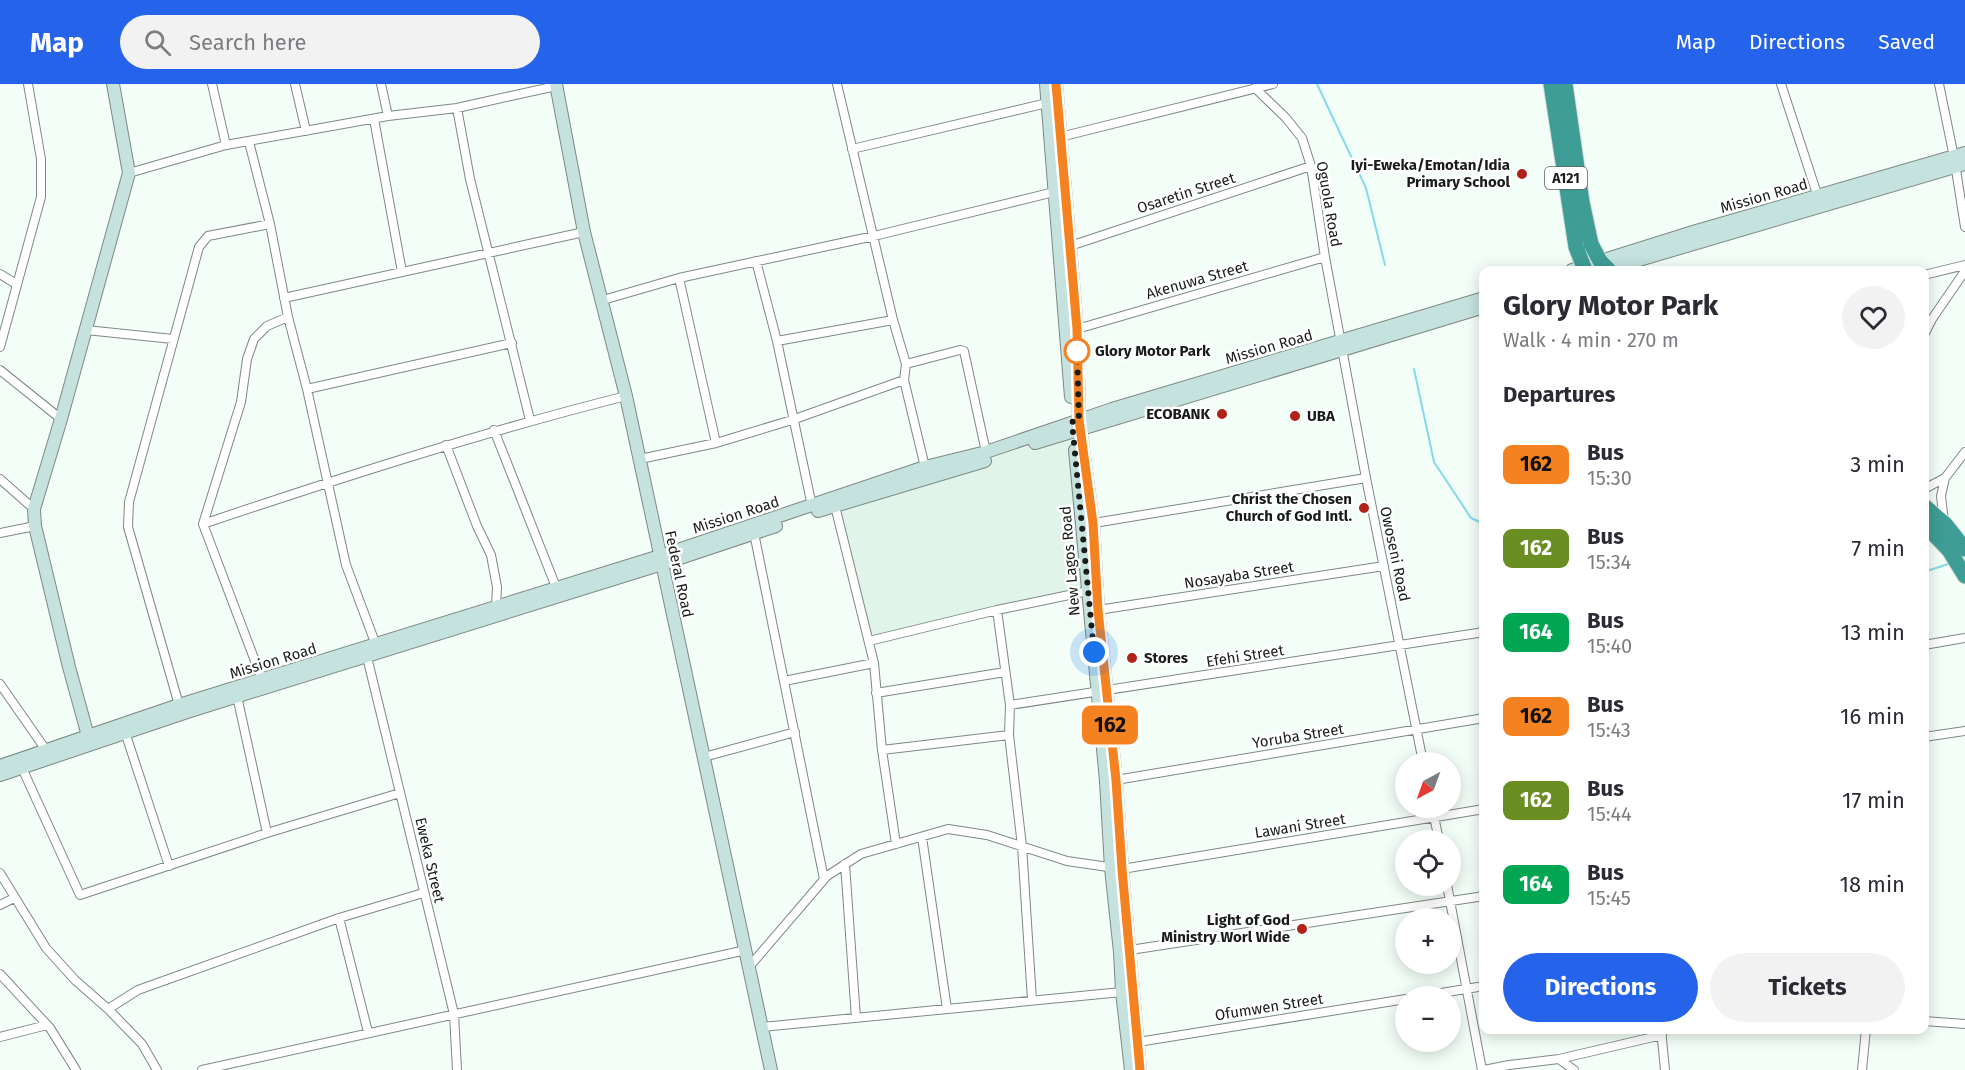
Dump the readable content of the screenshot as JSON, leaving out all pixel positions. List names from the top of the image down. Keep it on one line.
{"streets":{"highway":["A121"],"street":["Osaretin Street","Mission Road","Oguola Road","Akenuwa Street","Owoseni Road","New Lagos Road","Federal Road","Nosayaba Street","Efehi Street","Yoruba Street","Lawani Street","Eweka Street","Ofumwen Street"]},"crossings":[["Osaretin Street","Oguola Road"],["Osaretin Street","New Lagos Road"],["Mission Road","Oguola Road"],["Mission Road","Owoseni Road"],["Mission Road","New Lagos Road"],["Mission Road","Federal Road"],["Mission Road","Eweka Street"],["Oguola Road","Akenuwa Street"],["Oguola Road","Owoseni Road"],["Akenuwa Street","New Lagos Road"],["Owoseni Road","Nosayaba Street"],["Owoseni Road","Efehi Street"],["Owoseni Road","Yoruba Street"],["New Lagos Road","Nosayaba Street"],["New Lagos Road","Efehi Street"],["New Lagos Road","Yoruba Street"],["New Lagos Road","Lawani Street"],["New Lagos Road","Ofumwen Street"],["Federal Road","Lawani Street"]],"places":["Iyi-Eweka/Emotan/Idia Primary School","Glory Motor Park","ECOBANK","UBA","Christ the Chosen Church of God Intl.","Stores","Light of God Ministry Worl Wide"],"lines":["bus line 162"],"north":"bottom left","page":{"header":"Map","search":"Search here","nav":["Map","Directions","Saved"],"on_map":"162","heading":[["Glory Motor Park","Walk · 4 min · 270 m"],"Departures"],"list":[{"mark":"162","name":"Bus","note":"15:30","value":"3 min"},{"mark":"162","name":"Bus","note":"15:34","value":"7 min"},{"mark":"164","name":"Bus","note":"15:40","value":"13 min"},{"mark":"162","name":"Bus","note":"15:43","value":"16 min"},{"mark":"162","name":"Bus","note":"15:44","value":"17 min"},{"mark":"164","name":"Bus","note":"15:45","value":"18 min"}],"map_buttons":["+","−"],"buttons":["Directions","Tickets"]}}
